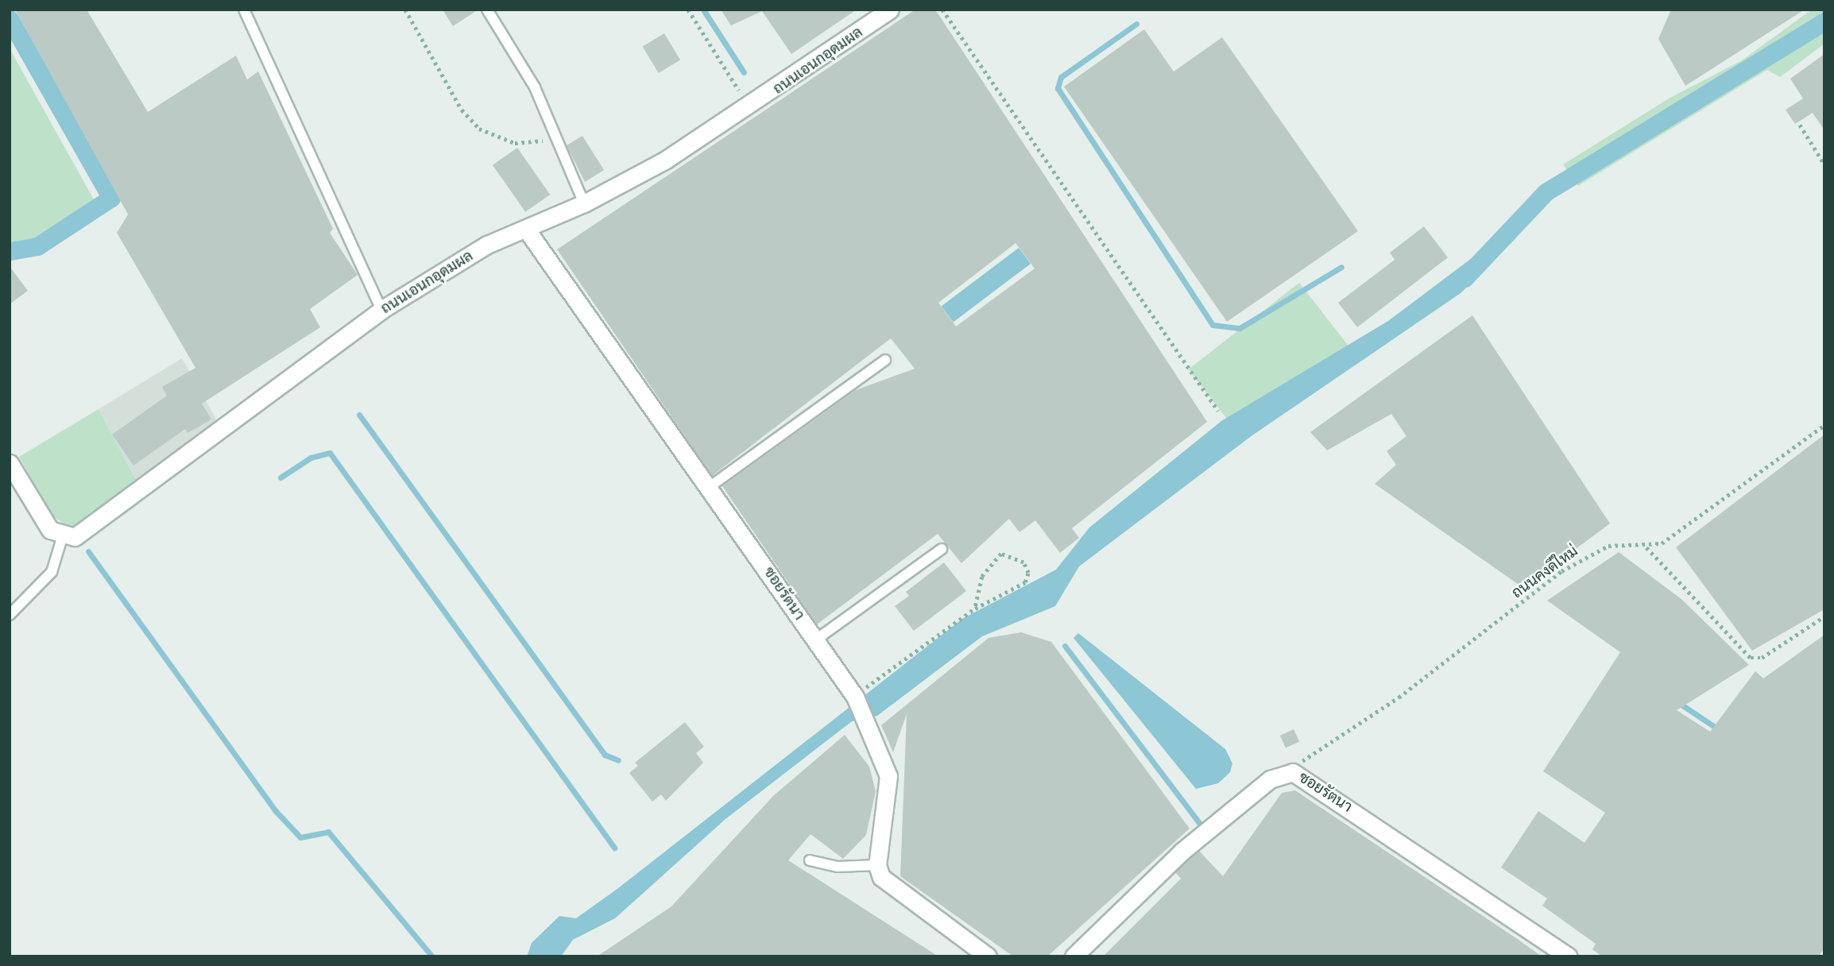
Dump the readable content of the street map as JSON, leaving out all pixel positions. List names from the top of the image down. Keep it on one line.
{"streets":{"street":["ถนนเอนกอุดมผล","ซอยรัตนา"],"path":["ถนนคงดีใหม่"]},"crossings":[["ถนนเอนกอุดมผล","ซอยรัตนา"],["ถนนคงดีใหม่","ซอยรัตนา"]]}
